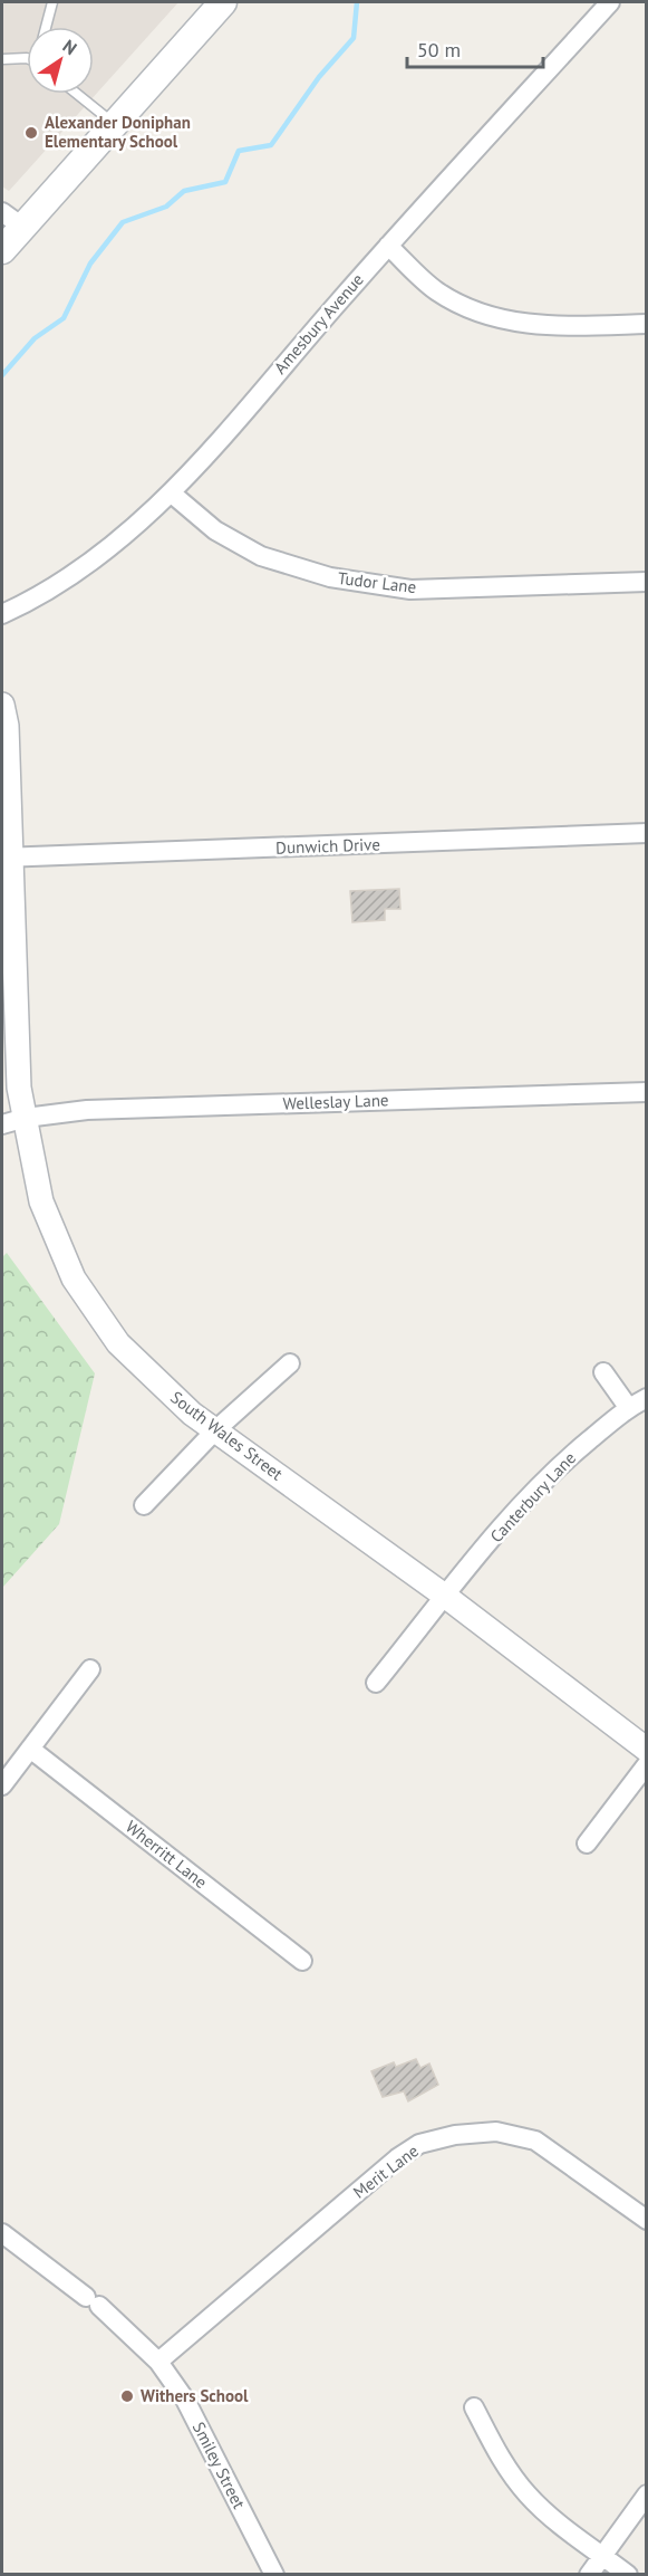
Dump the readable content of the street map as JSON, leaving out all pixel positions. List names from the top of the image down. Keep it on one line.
{"streets":{"street":["Amesbury Avenue","Tudor Lane","Dunwich Drive","Welleslay Lane","South Wales Street","Canterbury Lane","Wherritt Lane","Merit Lane","Smiley Street"]},"crossings":[["Amesbury Avenue","Tudor Lane"],["Dunwich Drive","South Wales Street"],["Welleslay Lane","South Wales Street"],["South Wales Street","Canterbury Lane"],["Merit Lane","Smiley Street"]],"places":["Alexander Doniphan Elementary School","Withers School"],"scale_bar":"50 m","north":"top right"}
